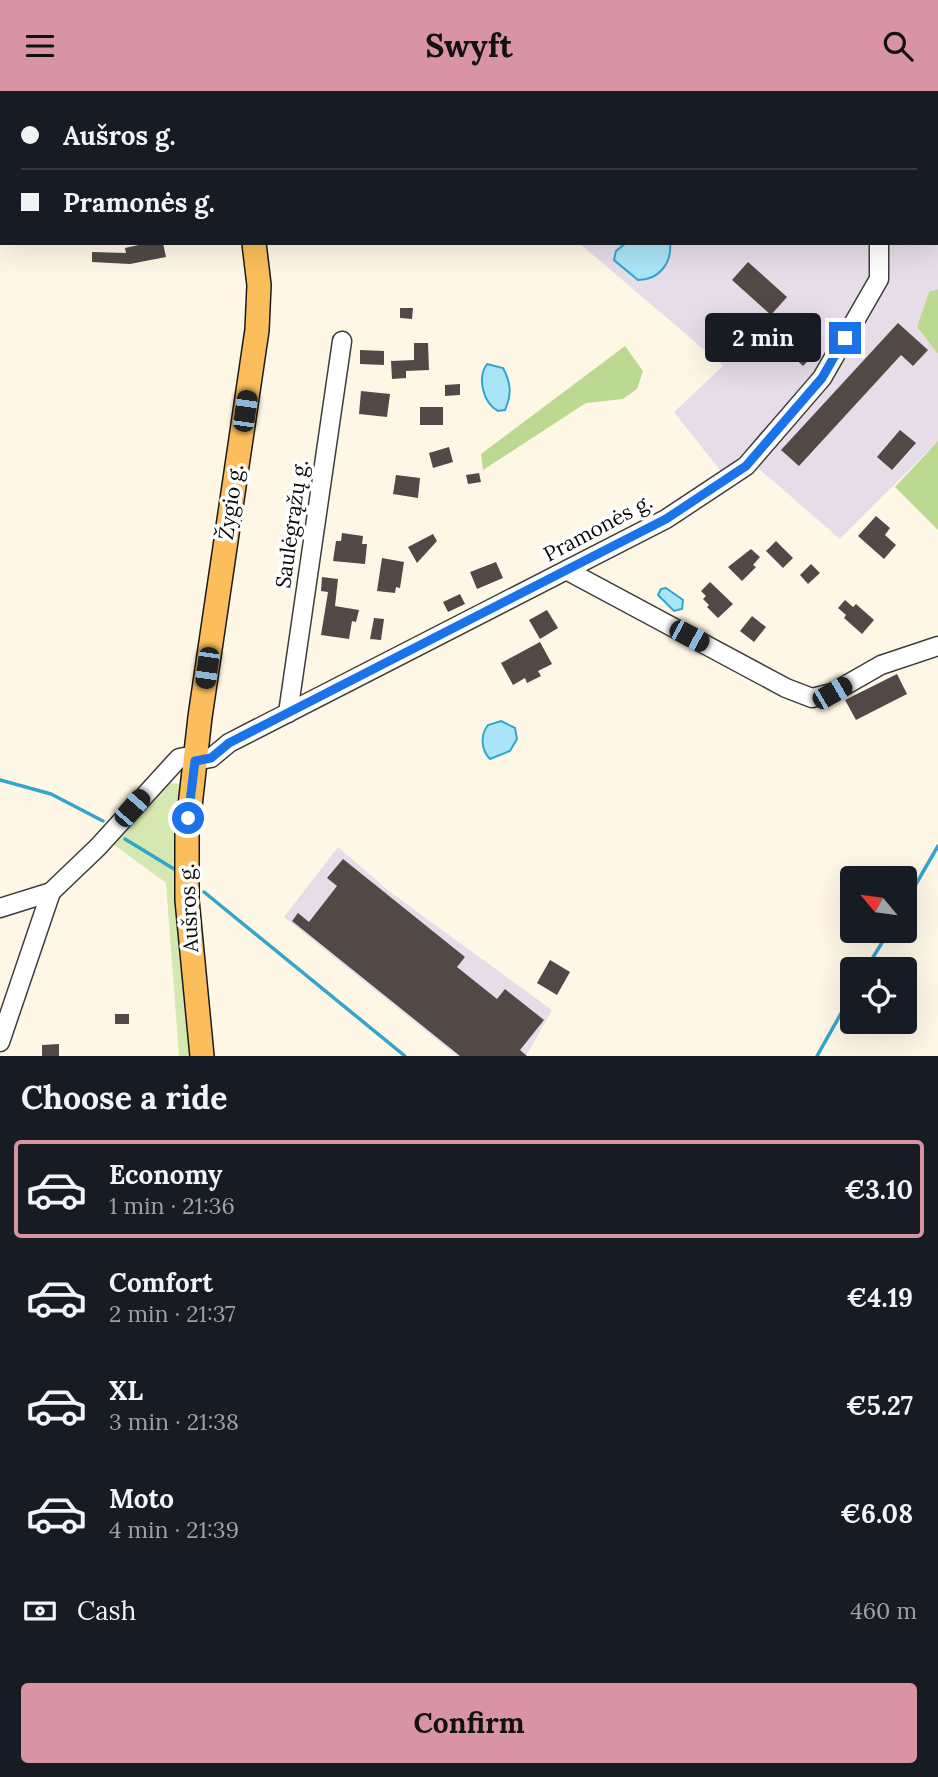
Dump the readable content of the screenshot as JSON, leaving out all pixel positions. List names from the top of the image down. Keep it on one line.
{"streets":{"main road":["Žygio g.","Aušros g."],"street":["Saulėgrąžų g.","Pramonės g."]},"crossings":[["Žygio g.","Pramonės g."],["Žygio g.","Aušros g."],["Saulėgrąžų g.","Pramonės g."],["Pramonės g.","Aušros g."]],"north":"top left","page":{"header":"Swyft","banner":["Aušros g.","Pramonės g."],"bubble":"2 min","heading":"Choose a ride","list":[{"name":"Economy","note":"1 min · 21:36","value":"€3.10"},{"name":"Comfort","note":"2 min · 21:37","value":"€4.19"},{"name":"XL","note":"3 min · 21:38","value":"€5.27"},{"name":"Moto","note":"4 min · 21:39","value":"€6.08"}],"pay":["Cash","460 m"],"buttons":"Confirm"}}
